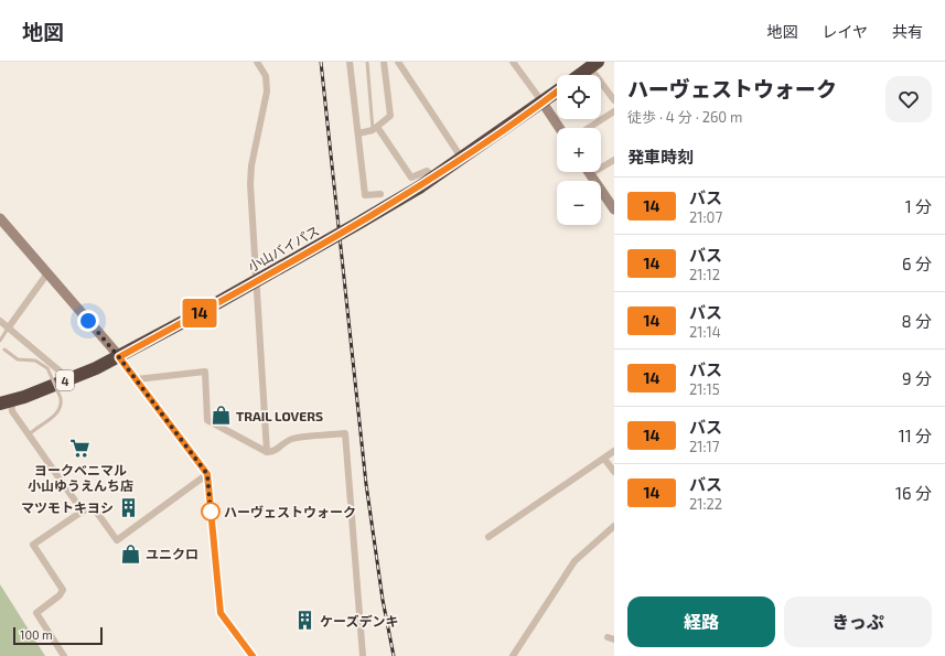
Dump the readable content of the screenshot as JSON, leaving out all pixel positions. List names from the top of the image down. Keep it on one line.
{"streets":{"highway":["小山バイパス","4"]},"places":{"shop":["TRAIL LOVERS","ユニクロ"],"supermarket":["ヨークベニマル 小山ゆうえんち店"],"building":["マツモトキヨシ","ケーズデンキ"],"other":["ハーヴェストウォーク"]},"lines":["bus line 14"],"scale_bar":"100 m","page":{"header":"地図","nav":["地図","レイヤ","共有"],"on_map":"14","heading":[["ハーヴェストウォーク","徒歩 · 4 分 · 260 m"],"発車時刻"],"map_buttons":["+","−"],"list":[{"mark":"14","name":"バス","note":"21:07","value":"1 分"},{"mark":"14","name":"バス","note":"21:12","value":"6 分"},{"mark":"14","name":"バス","note":"21:14","value":"8 分"},{"mark":"14","name":"バス","note":"21:15","value":"9 分"},{"mark":"14","name":"バス","note":"21:17","value":"11 分"},{"mark":"14","name":"バス","note":"21:22","value":"16 分"}],"buttons":["経路","きっぷ"],"scale":"100 m"}}
